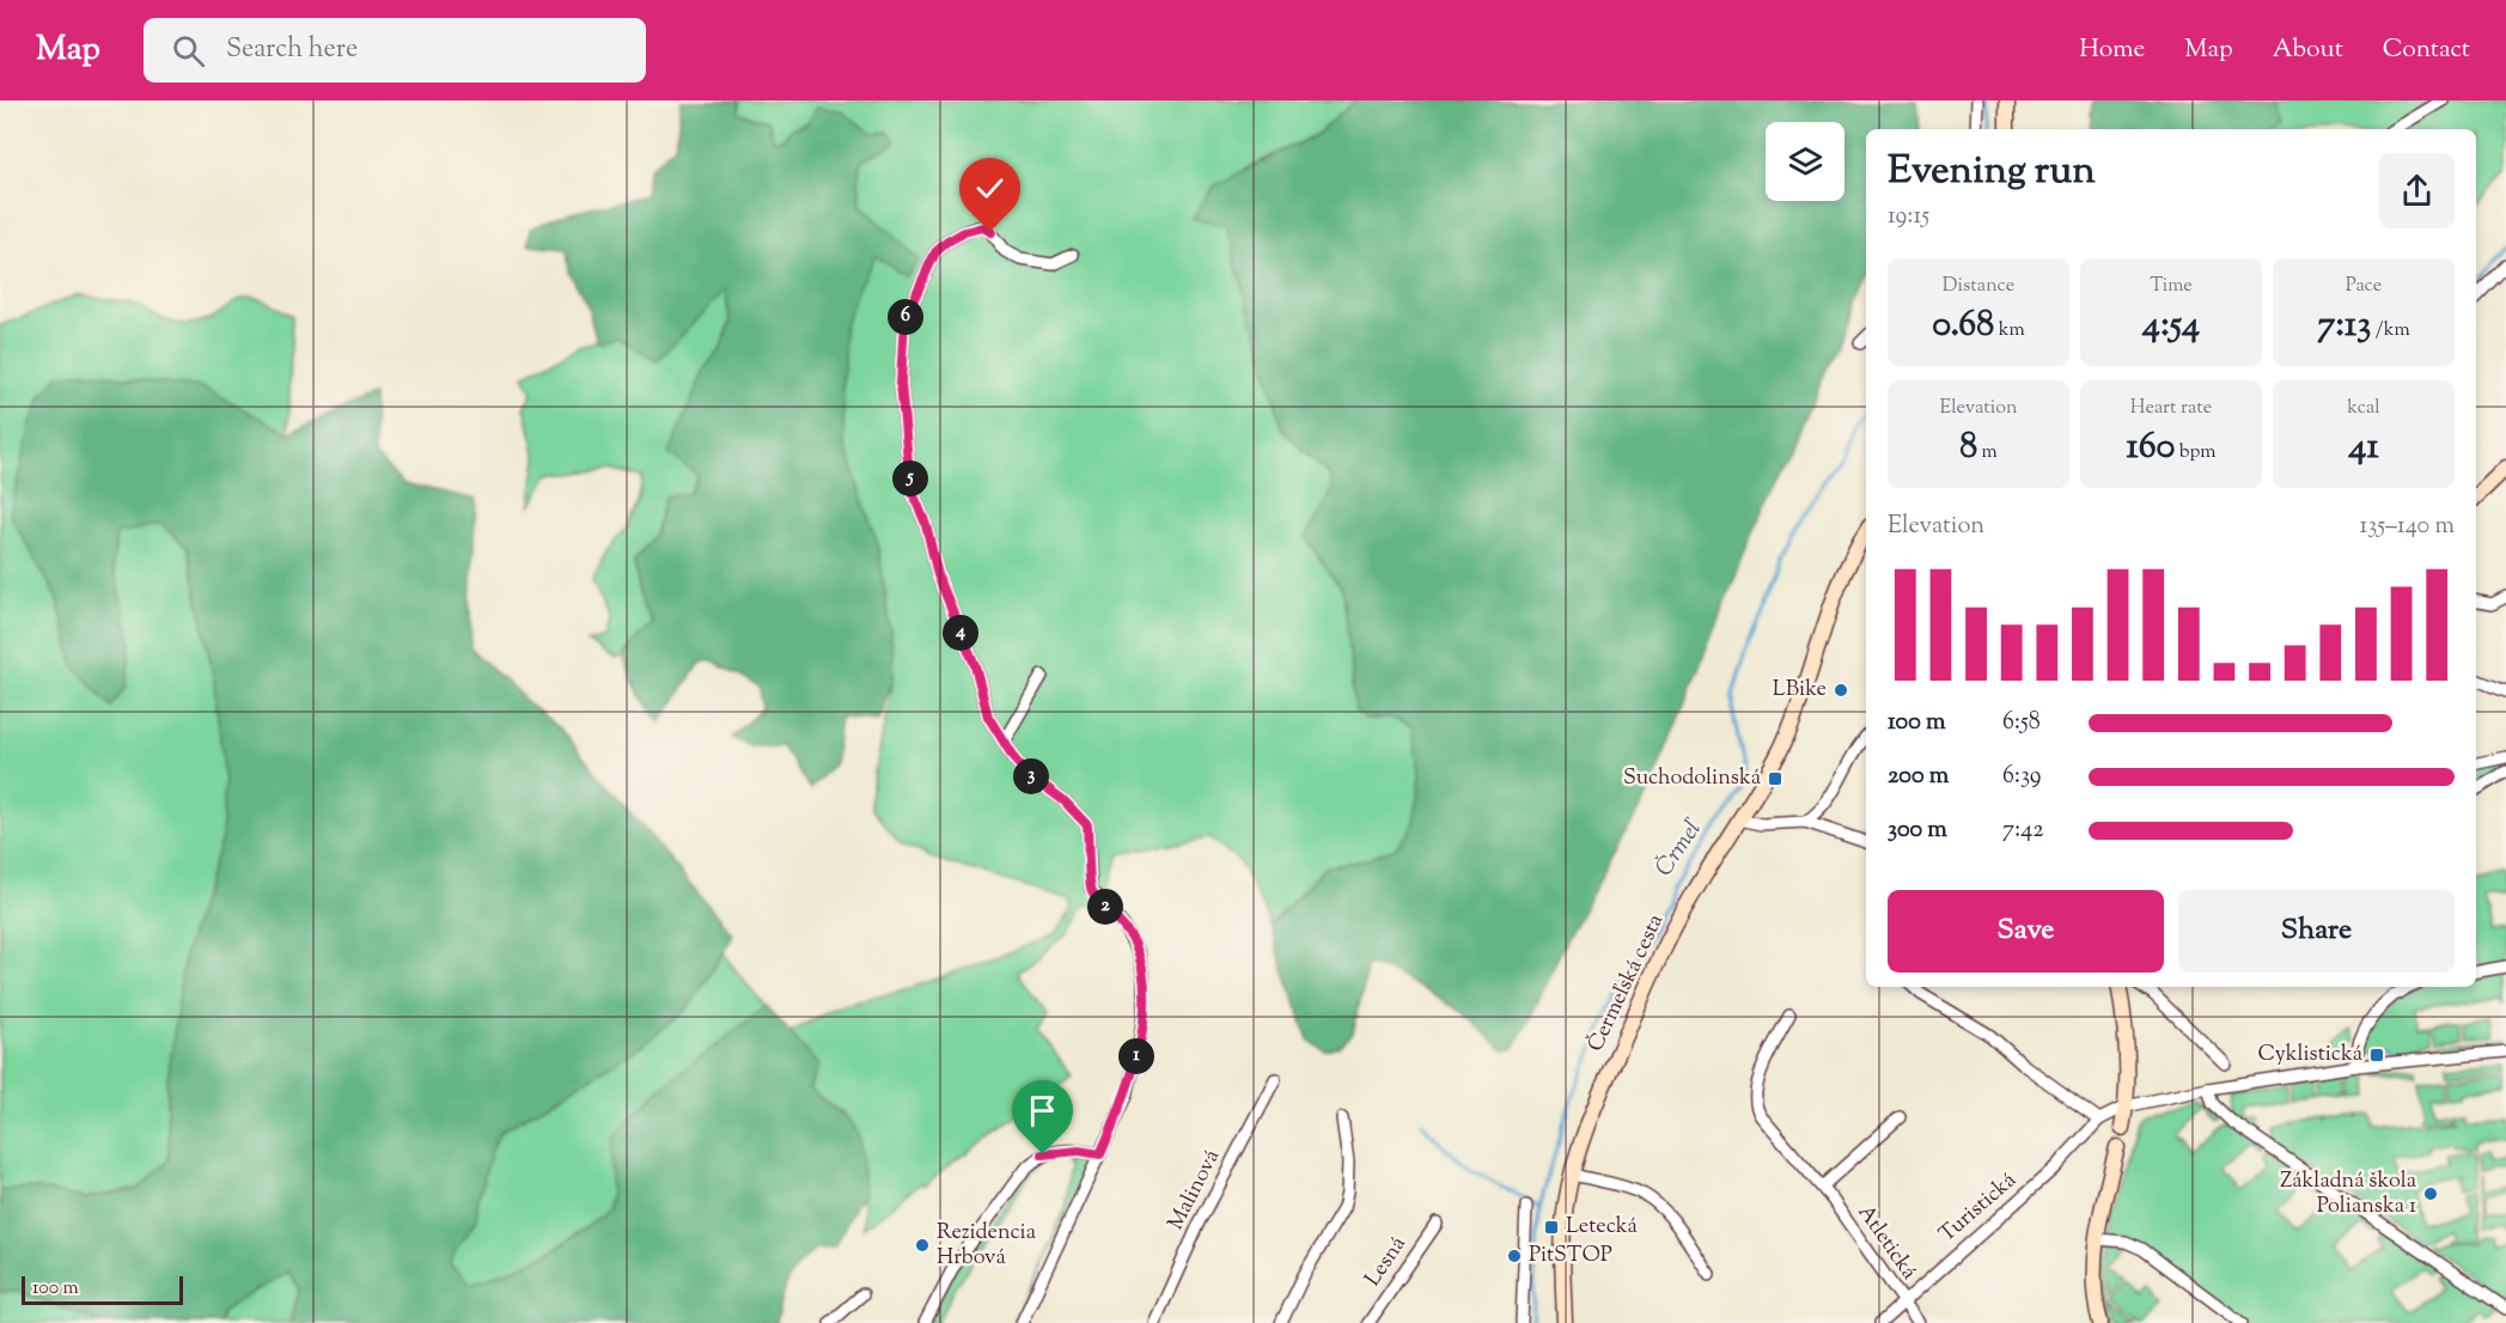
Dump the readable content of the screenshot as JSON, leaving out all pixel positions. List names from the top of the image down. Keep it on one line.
{"streets":{"main road":["Čermeľská cesta"],"street":["Malinová","Turistická","Atletická","Lesná"]},"crossings":[["Turistická","Atletická"]],"water":["Črmeľ"],"places":{"other":["LBike","Základná škola Polianska 1","Rezidencia Hrbová","PitSTOP"],"transit":["Suchodolinská","Cyklistická","Letecká"]},"scale_bar":"100 m","page":{"header":"Map","search":"Search here","nav":["Home","Map","About","Contact"],"heading":["Evening run","19:15"],"stats":[["Distance","0.68 km"],["Time","4:54"],["Pace","7:13 /km"],["Elevation","8 m"],["Heart rate","160 bpm"],["kcal","41"]],"pins":["6","5","4","3","2","1"],"chart":["Elevation","135–140 m"],"list":[{"name":"100 m","note":"6:58"},{"name":"200 m","note":"6:39"},{"name":"300 m","note":"7:42"}],"buttons":["Save","Share"],"scale":"100 m"}}
